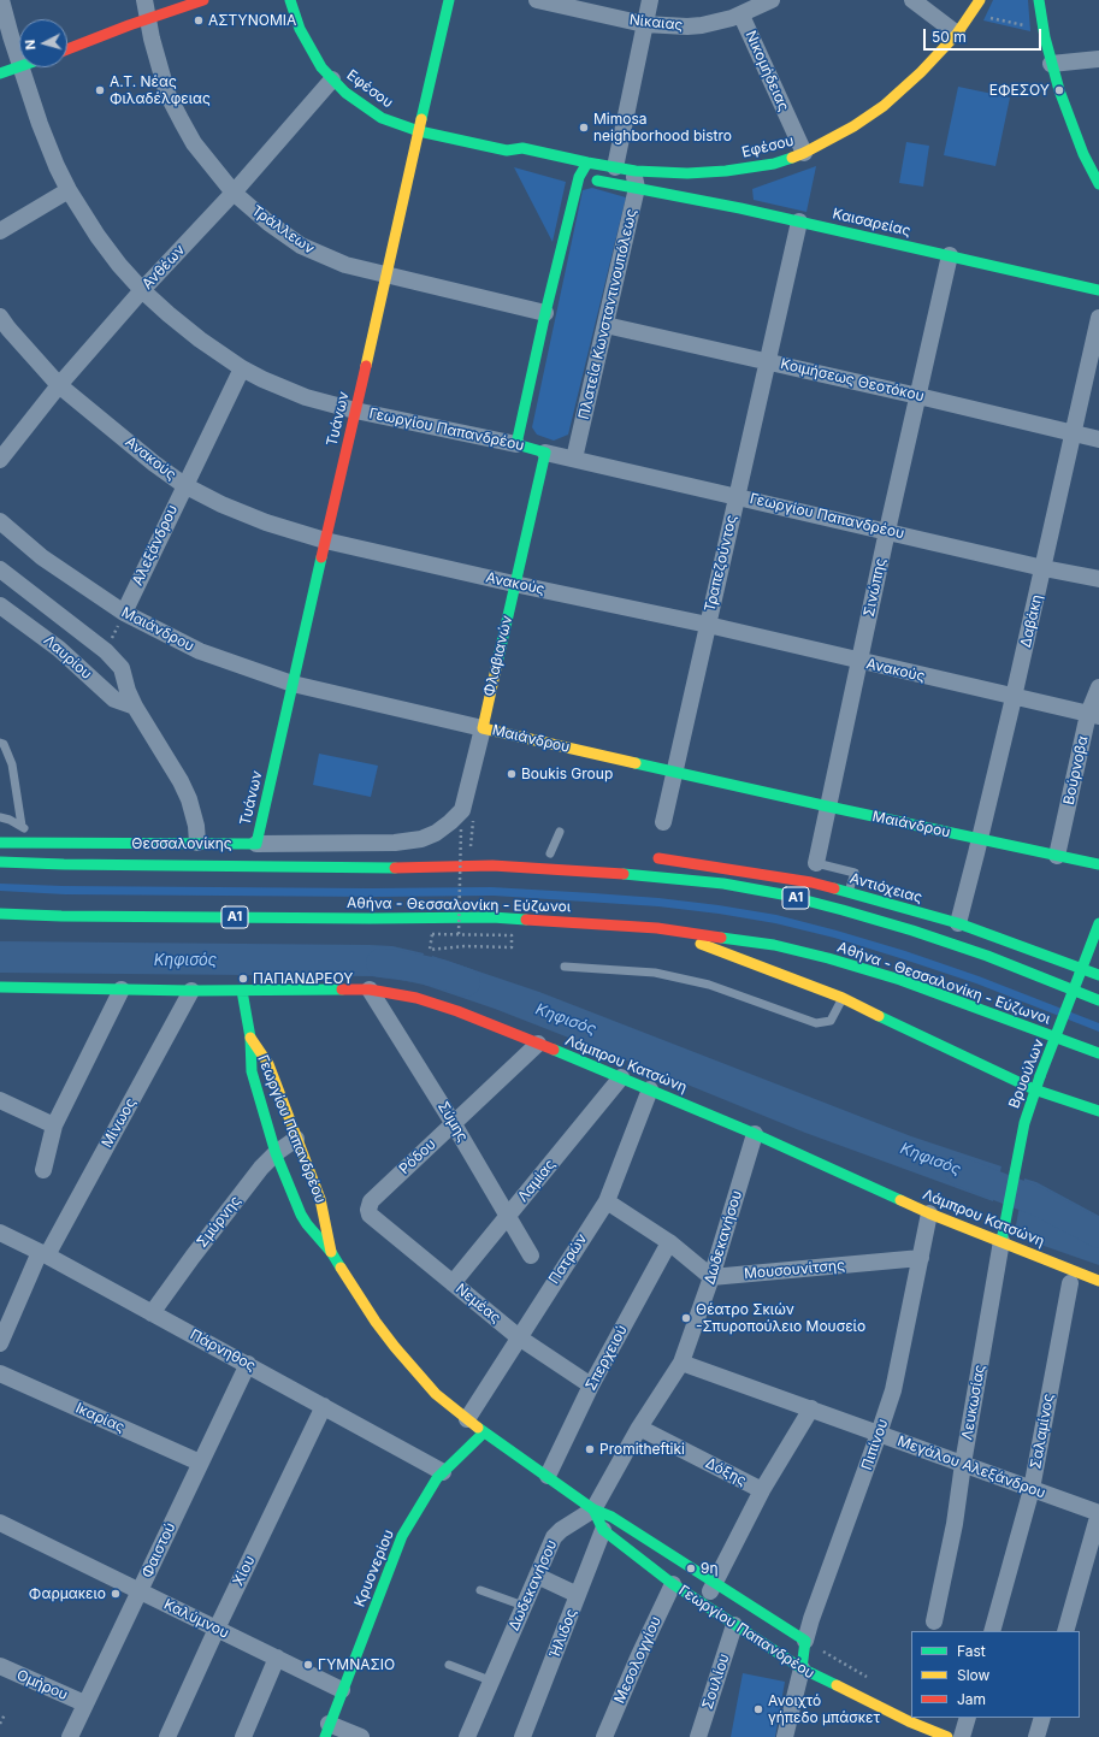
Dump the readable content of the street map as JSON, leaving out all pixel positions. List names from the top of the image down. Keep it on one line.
{"streets":{"main road":["Εφέσου","Καισαρείας","Τυάνων","Γεωργίου Παπανδρέου","Μαιάνδρου","Φλαβιανών","Θεσσαλονίκης","Αντιόχειας","Α1","Αθήνα - Θεσσαλονίκη - Εύζωνοι","Λάμπρου Κατσώνη","Βρυούλων","Πιπίνου","Κρυονερίου"],"street":["Νίκαιας","Νικομήδειας","Τράλλεων","Ανθέων","Πλατεία Κωνσταντινουπόλεως","Κοιμήσεως Θεοτόκου","Ανακούς","Αλεξάνδρου","Τραπεζούντος","Σινώπης","Δαβάκη","Λαυρίου","Βούρνοβα","Σύμης","Μίνωος","Ρόδου","Λαμίας","Σμύρνης","Δωδεκανήσου","Πατρών","Μουσουνίτσης","Νεμέας","Πάρνηθος","Σπερχειού","Λευκωσίας","Ικαρίας","Σαλαμίνος","Μεγάλου Αλεξάνδρου","Δόξης","Φαιστού","Χίου","Καλύμνου","Ήλιδος","Μεσολογγίου","Σουλίου","Ομήρου"]},"crossings":[["Νίκαιας","Νικομήδειας"],["Νικομήδειας","Εφέσου"],["Εφέσου","Ανθέων"],["Εφέσου","Πλατεία Κωνσταντινουπόλεως"],["Εφέσου","Τυάνων"],["Καισαρείας","Πλατεία Κωνσταντινουπόλεως"],["Καισαρείας","Τραπεζούντος"],["Καισαρείας","Σινώπης"],["Τράλλεων","Ανθέων"],["Τράλλεων","Τυάνων"],["Ανθέων","Γεωργίου Παπανδρέου"],["Ανθέων","Ανακούς"],["Πλατεία Κωνσταντινουπόλεως","Κοιμήσεως Θεοτόκου"],["Πλατεία Κωνσταντινουπόλεως","Γεωργίου Παπανδρέου"],["Κοιμήσεως Θεοτόκου","Τραπεζούντος"],["Κοιμήσεως Θεοτόκου","Σινώπης"],["Κοιμήσεως Θεοτόκου","Δαβάκη"],["Τυάνων","Γεωργίου Παπανδρέου"],["Τυάνων","Ανακούς"],["Τυάνων","Μαιάνδρου"],["Τυάνων","Θεσσαλονίκης"],["Γεωργίου Παπανδρέου","Αλεξάνδρου"],["Γεωργίου Παπανδρέου","Τραπεζούντος"],["Γεωργίου Παπανδρέου","Σινώπης"],["Γεωργίου Παπανδρέου","Δαβάκη"],["Γεωργίου Παπανδρέου","Φλαβιανών"],["Γεωργίου Παπανδρέου","Λάμπρου Κατσώνη"],["Γεωργίου Παπανδρέου","Σμύρνης"],["Γεωργίου Παπανδρέου","Δωδεκανήσου"],["Γεωργίου Παπανδρέου","Πατρών"],["Γεωργίου Παπανδρέου","Σπερχειού"],["Γεωργίου Παπανδρέου","Πιπίνου"],["Γεωργίου Παπανδρέου","Κρυονερίου"],["Γεωργίου Παπανδρέου","Ήλιδος"],["Γεωργίου Παπανδρέου","Μεσολογγίου"],["Γεωργίου Παπανδρέου","Σουλίου"],["Ανακούς","Αλεξάνδρου"],["Ανακούς","Τραπεζούντος"],["Ανακούς","Σινώπης"],["Ανακούς","Δαβάκη"],["Ανακούς","Φλαβιανών"],["Ανακούς","Βούρνοβα"],["Αλεξάνδρου","Μαιάνδρου"],["Τραπεζούντος","Μαιάνδρου"],["Σινώπης","Μαιάνδρου"],["Δαβάκη","Μαιάνδρου"],["Δαβάκη","Αντιόχειας"],["Μαιάνδρου","Φλαβιανών"],["Μαιάνδρου","Βούρνοβα"],["Φλαβιανών","Θεσσαλονίκης"],["Αντιόχειας","Βρυούλων"],["Λάμπρου Κατσώνη","Βρυούλων"],["Λάμπρου Κατσώνη","Σύμης"],["Λάμπρου Κατσώνη","Μίνωος"],["Λάμπρου Κατσώνη","Ρόδου"],["Λάμπρου Κατσώνη","Λαμίας"],["Λάμπρου Κατσώνη","Δωδεκανήσου"],["Λάμπρου Κατσώνη","Πατρών"],["Λάμπρου Κατσώνη","Λευκωσίας"],["Λάμπρου Κατσώνη","Πιπίνου"],["Βρυούλων","Λευκωσίας"],["Σύμης","Ρόδου"],["Σύμης","Λαμίας"],["Μίνωος","Πάρνηθος"],["Ρόδου","Νεμέας"],["Λαμίας","Νεμέας"],["Σμύρνης","Πάρνηθος"],["Δωδεκανήσου","Μουσουνίτσης"],["Δωδεκανήσου","Μεγάλου Αλεξάνδρου"],["Δωδεκανήσου","Δόξης"],["Πατρών","Νεμέας"],["Μουσουνίτσης","Πιπίνου"],["Νεμέας","Σπερχειού"],["Πάρνηθος","Φαιστού"],["Πάρνηθος","Κρυονερίου"],["Πάρνηθος","Χίου"],["Λευκωσίας","Μεγάλου Αλεξάνδρου"],["Ικαρίας","Φαιστού"],["Σαλαμίνος","Μεγάλου Αλεξάνδρου"],["Πιπίνου","Μεγάλου Αλεξάνδρου"],["Φαιστού","Καλύμνου"],["Φαιστού","Ομήρου"],["Κρυονερίου","Καλύμνου"],["Χίου","Καλύμνου"]],"water":["Κηφισός"],"places":["ΑΣΤΥΝΟΜΙΑ","Α.Τ. Νέας Φιλαδέλφειας","ΕΦΕΣΟΥ","Mimosa neighborhood bistro","Boukis Group","ΠΑΠΑΝΔΡΕΟΥ","Θέατρο Σκιών -Σπυροπούλειο Μουσείο","Promitheftiki","9η","Φαρμακειο","ΓΥΜΝΑΣΙΟ","Ανοιχτό γήπεδο μπάσκετ"],"legend":["Fast","Slow","Jam"],"scale_bar":"50 m","north":"left"}
